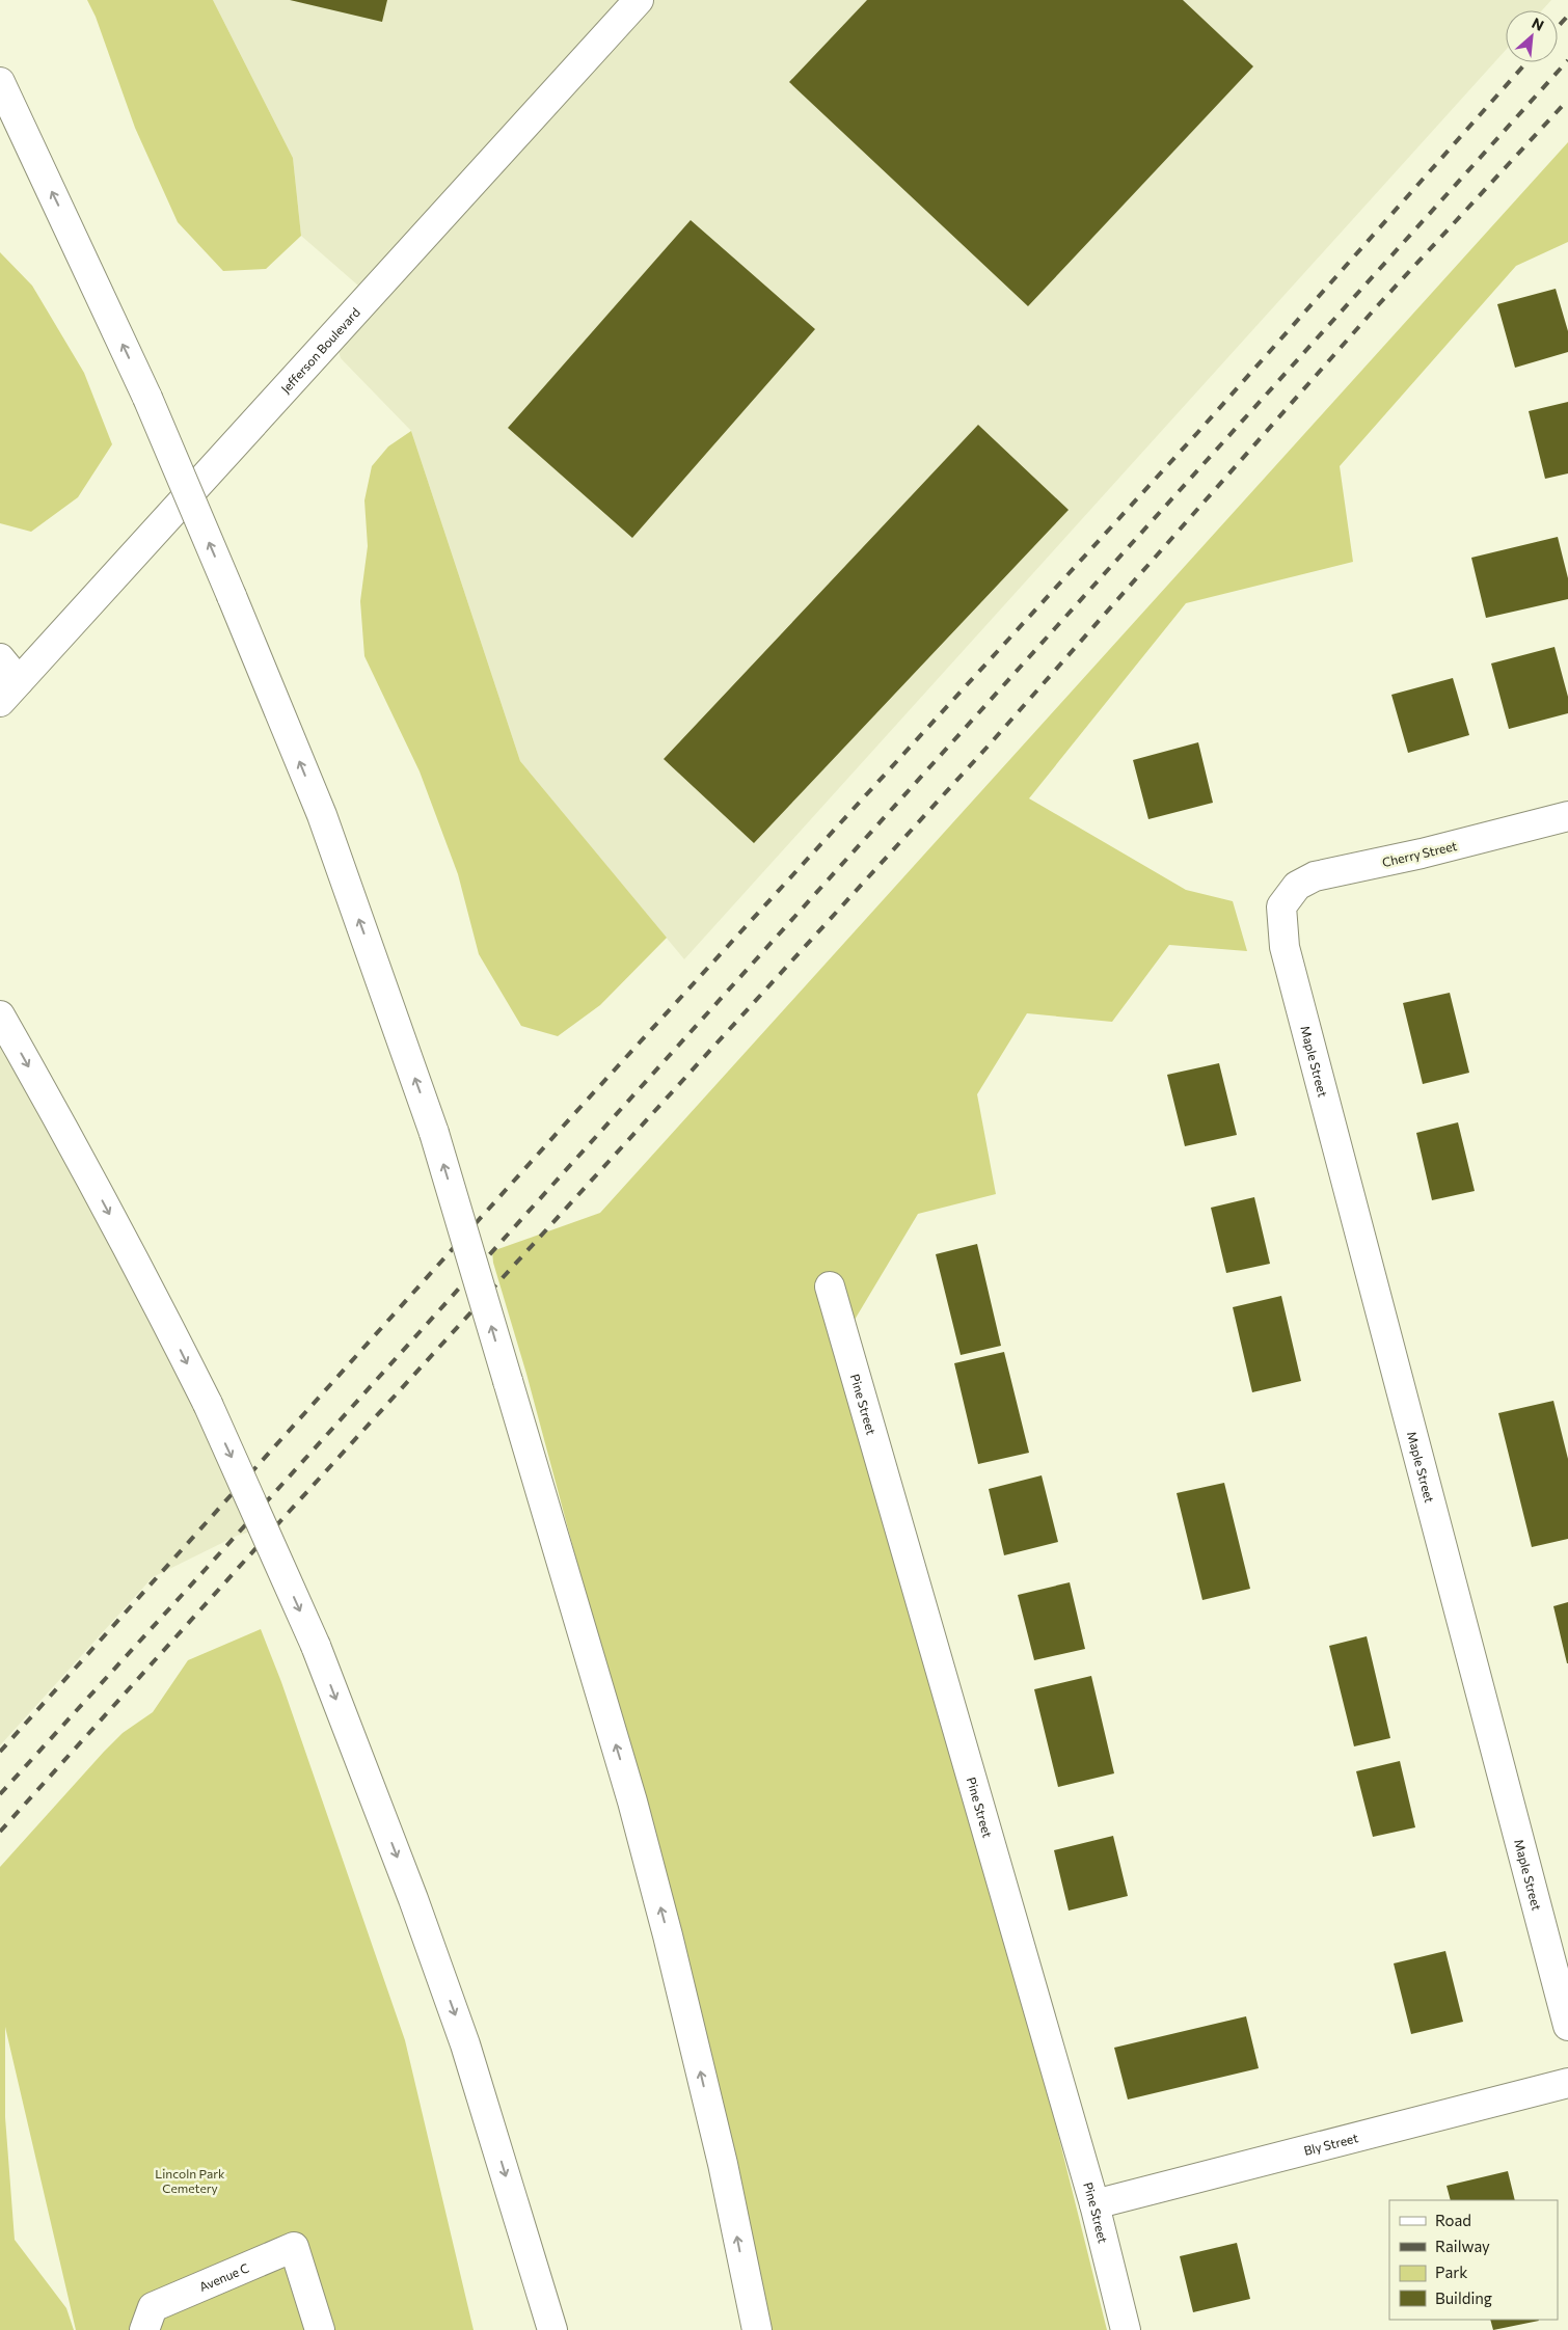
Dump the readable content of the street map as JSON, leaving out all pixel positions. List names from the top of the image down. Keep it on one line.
{"streets":{"main road":["Jefferson Boulevard","Cherry Street","Maple Street","Pine Street","Bly Street","Avenue C"]},"crossings":[["Cherry Street","Maple Street"],["Pine Street","Bly Street"]],"parks":["Lincoln Park Cemetery"],"legend":["Road","Railway","Park","Building"],"north":"top right"}
